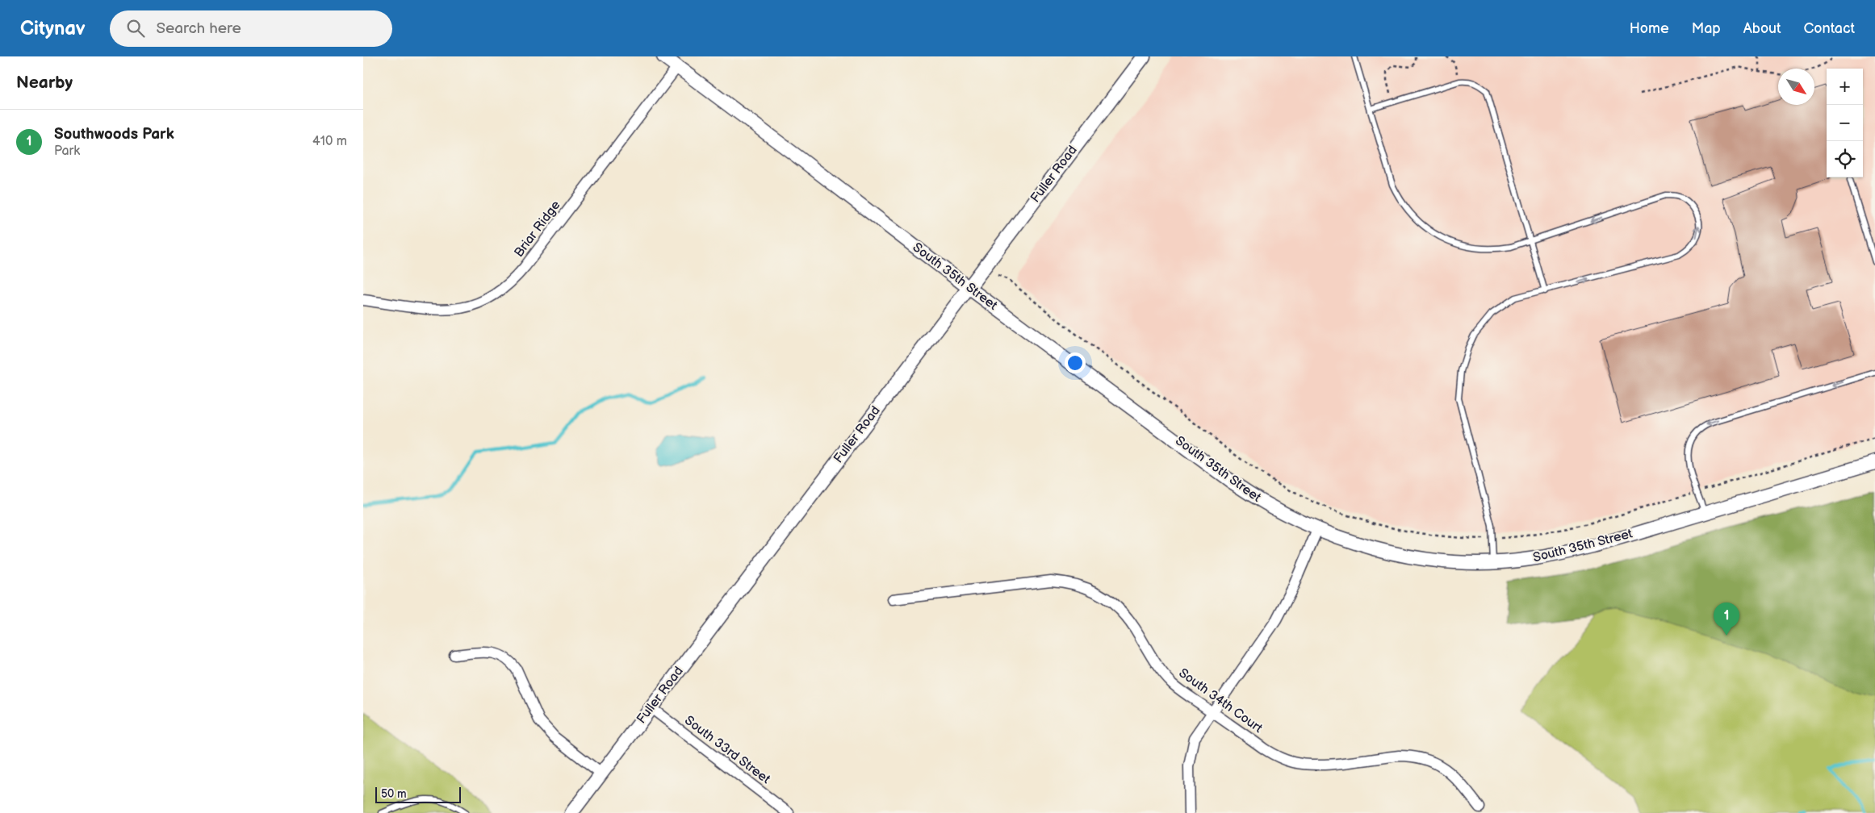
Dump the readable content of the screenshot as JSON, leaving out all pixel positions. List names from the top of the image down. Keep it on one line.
{"streets":{"street":["Fuller Road","Briar Ridge","South 35th Street","South 34th Court","South 33rd Street"]},"crossings":[["Fuller Road","South 35th Street"],["Fuller Road","South 33rd Street"],["Briar Ridge","South 35th Street"]],"scale_bar":"50 m","north":"bottom right","page":{"header":"Citynav","search":"Search here","nav":["Home","Map","About","Contact"],"heading":"Nearby","map_buttons":["+","−"],"list":[{"mark":"1","name":"Southwoods Park","note":"Park","value":"410 m"}],"pins":"1","scale":"50 m"}}
